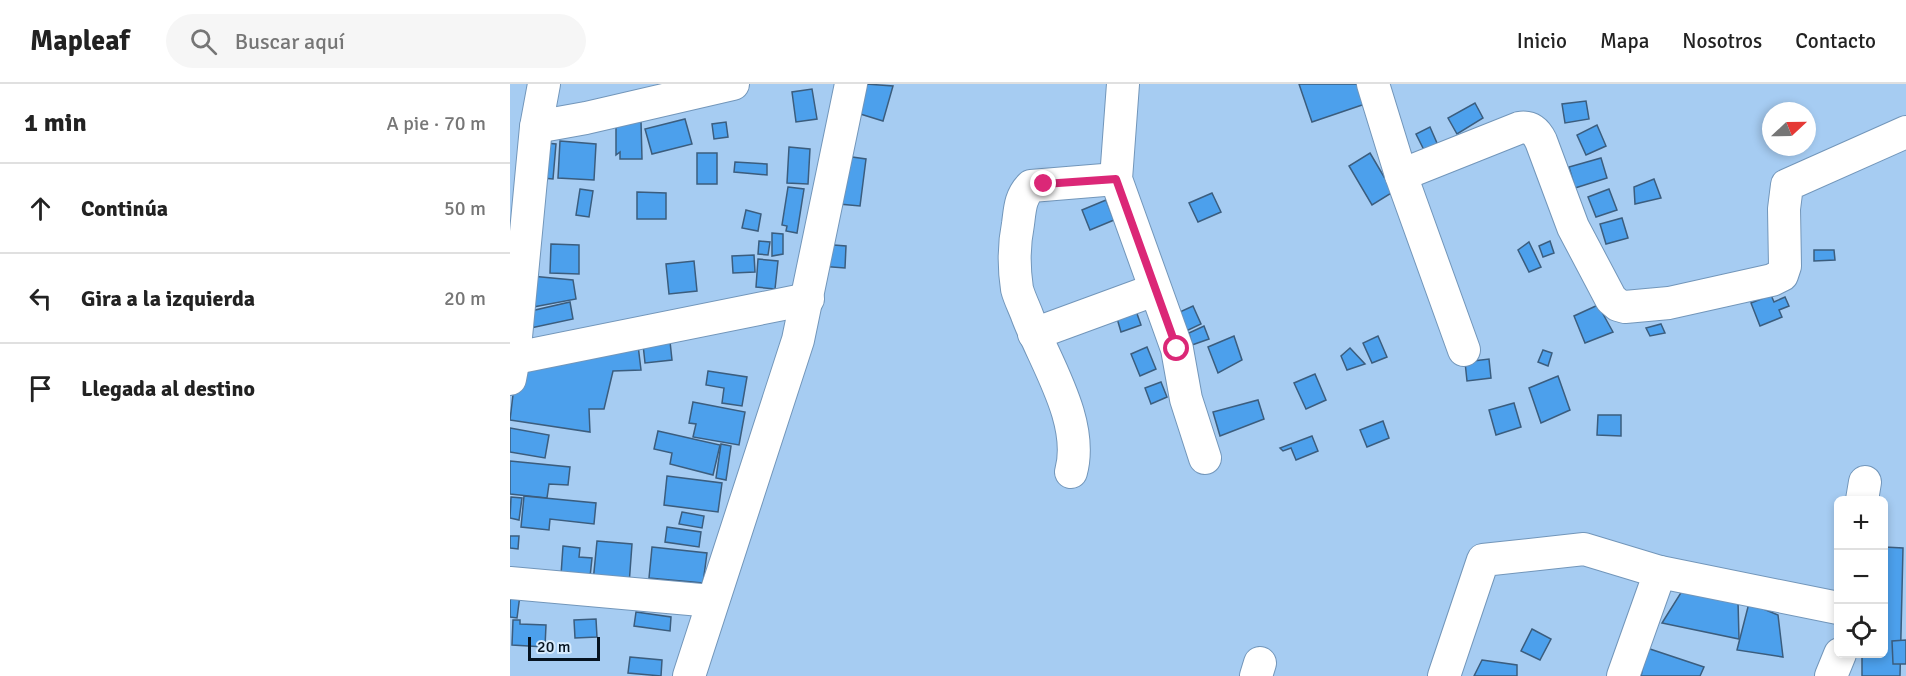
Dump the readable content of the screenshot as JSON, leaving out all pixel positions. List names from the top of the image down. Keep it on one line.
{"scale_bar":"20 m","north":"right","page":{"header":"Mapleaf","search":"Buscar aquí","nav":["Inicio","Mapa","Nosotros","Contacto"],"heading":["1 min","A pie · 70 m"],"list":[["Continúa","50 m"],["Gira a la izquierda","20 m"],"Llegada al destino"],"map_buttons":["+","−"],"scale":"20 m"}}
